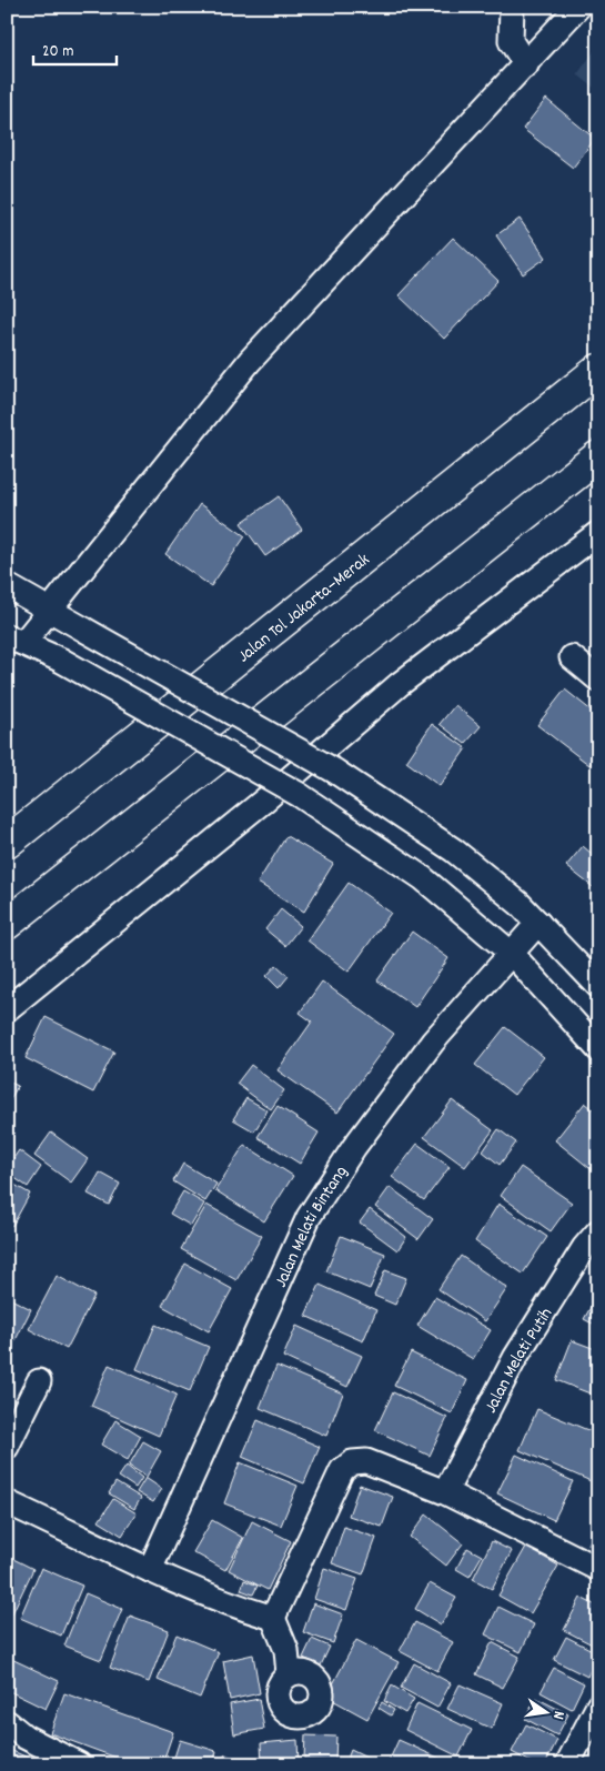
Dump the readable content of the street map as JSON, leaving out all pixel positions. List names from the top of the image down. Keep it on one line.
{"streets":{"highway":["Jalan Tol Jakarta–Merak"],"street":["Jalan Melati Bintang","Jalan Melati Putih"]},"scale_bar":"20 m","north":"right"}
